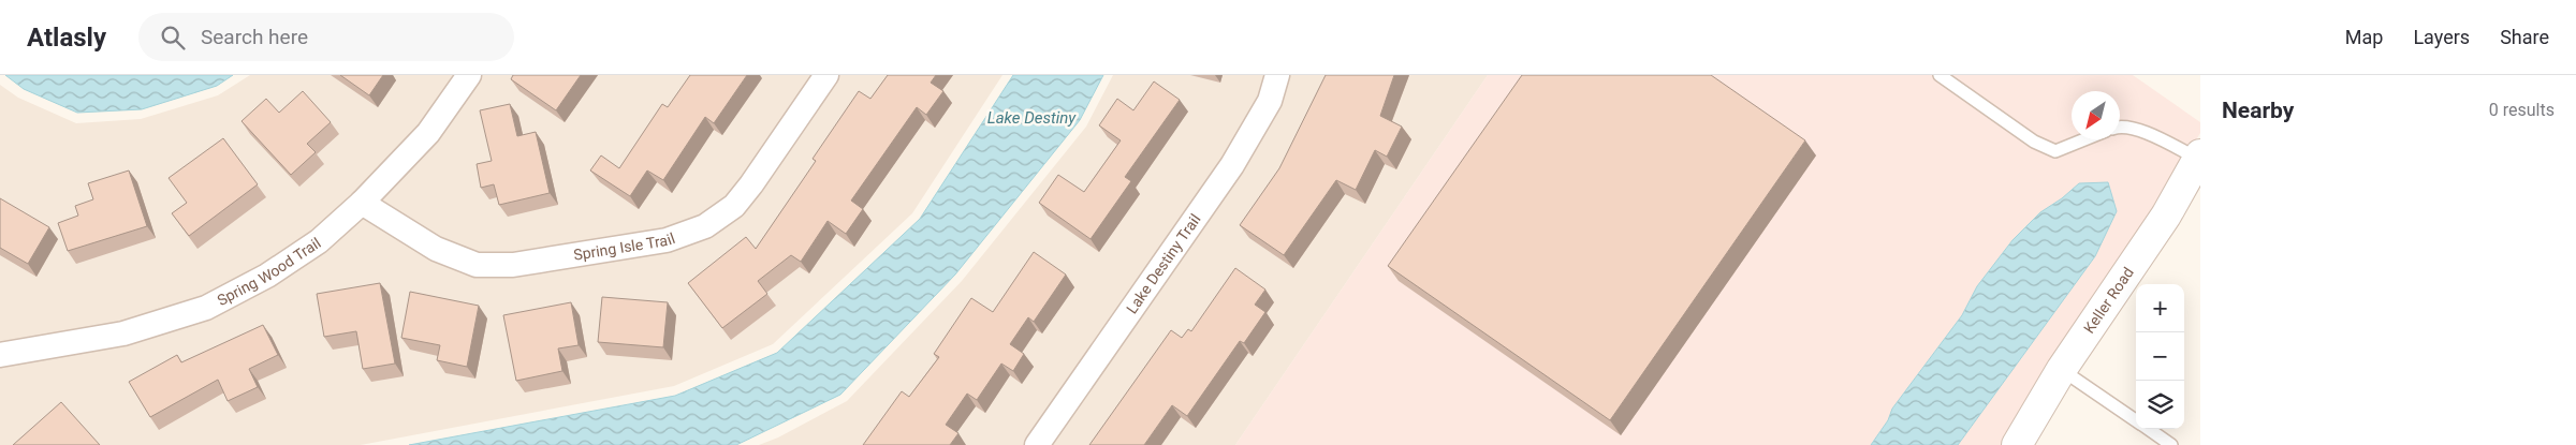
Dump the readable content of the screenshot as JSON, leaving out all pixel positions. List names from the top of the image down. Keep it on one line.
{"streets":{"street":["Spring Isle Trail","Lake Destiny Trail","Spring Wood Trail","Keller Road"]},"crossings":[["Spring Isle Trail","Spring Wood Trail"]],"water":["Lake Destiny"],"north":"bottom left","page":{"header":"Atlasly","search":"Search here","nav":["Map","Layers","Share"],"heading":["Nearby","0 results"],"map_buttons":["+","−"]}}
